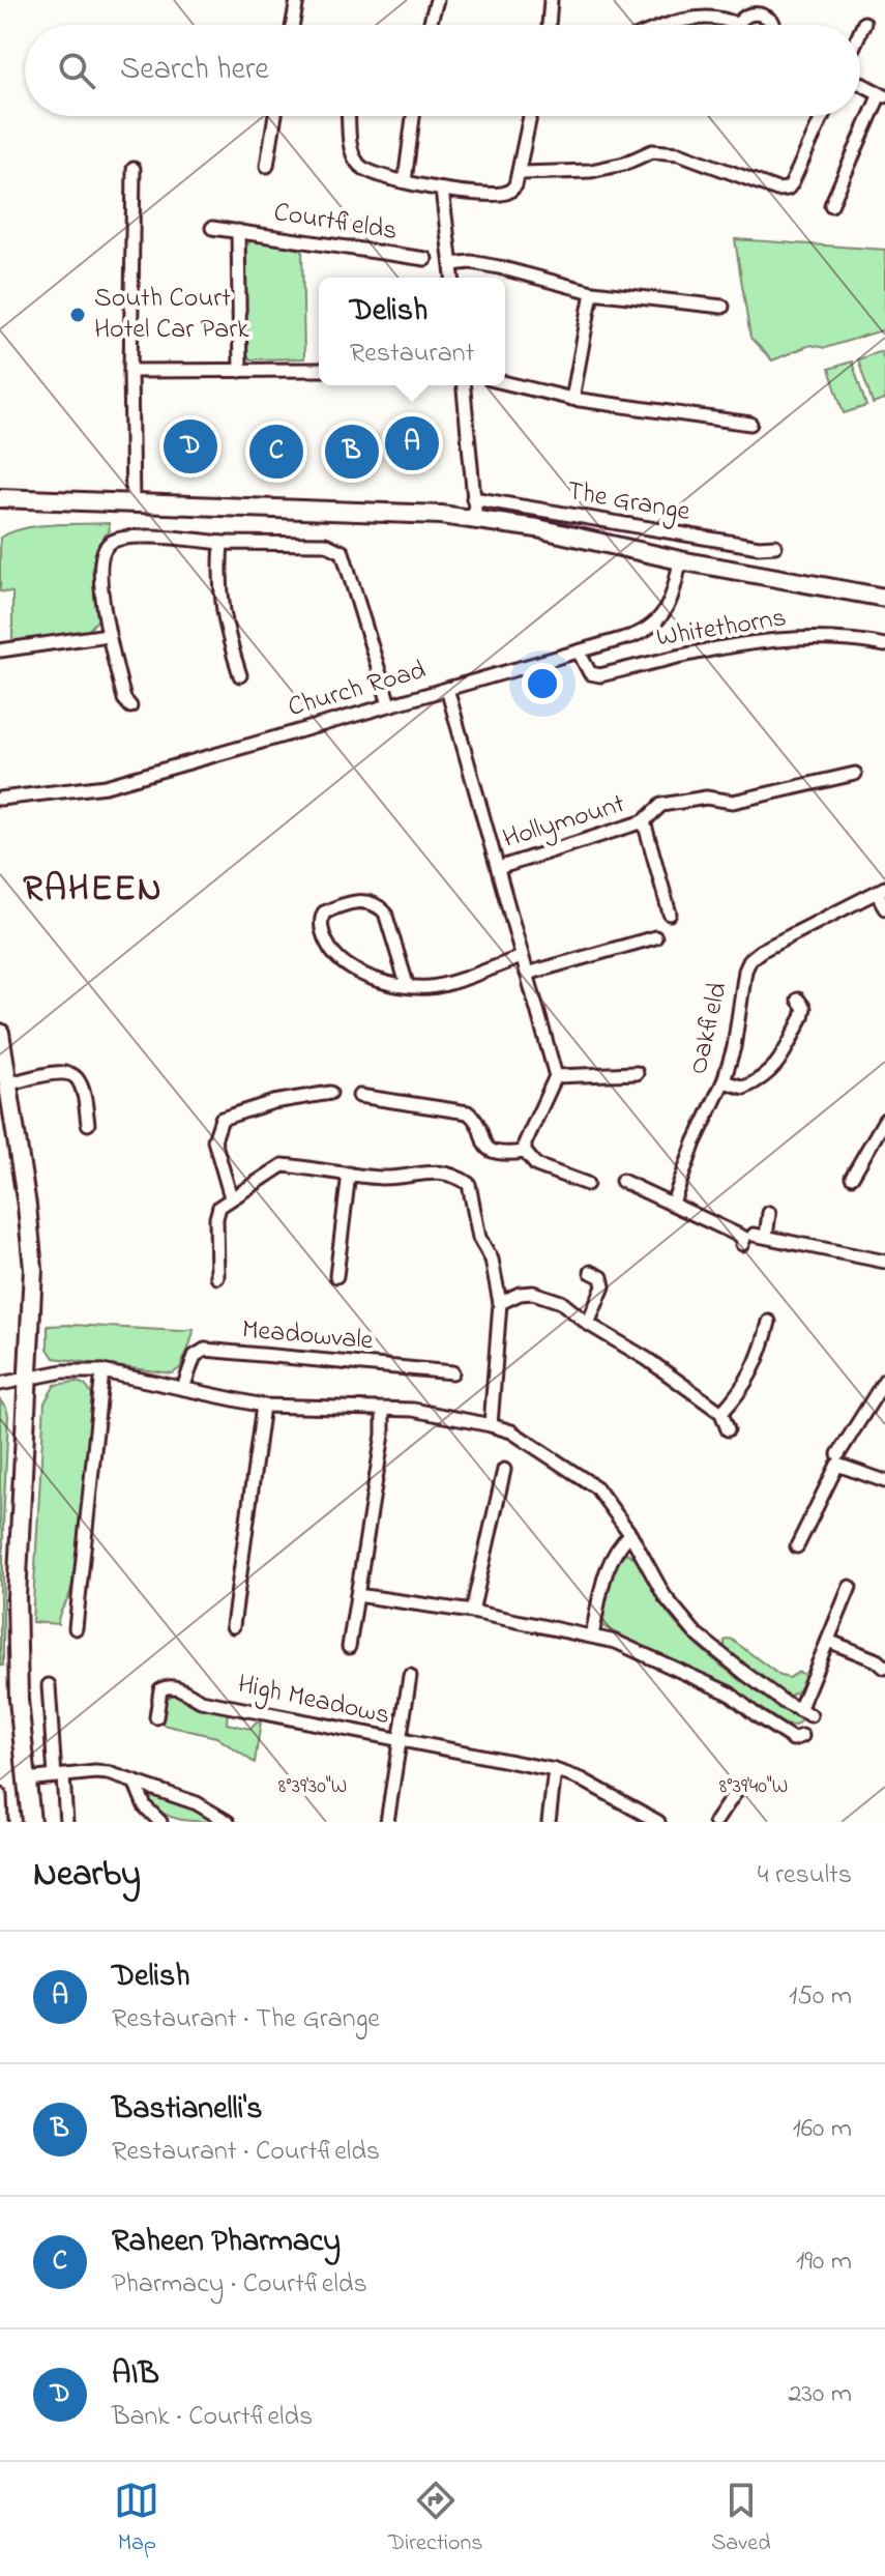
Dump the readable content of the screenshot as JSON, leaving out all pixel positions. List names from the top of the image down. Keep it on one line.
{"streets":{"street":["Courtfields","The Grange","Whitethorns","Church Road","Hollymount","Oakfield","Meadowvale","High Meadows"]},"crossings":[["Whitethorns","Church Road"]],"districts":["RAHEEN"],"places":["South Court Hotel Car Park"],"page":{"search":"Search here","popup":["Delish","Restaurant"],"pins":["A","D","B","C"],"heading":["Nearby","4 results"],"list":[{"mark":"A","name":"Delish","note":"Restaurant · The Grange","value":"150 m"},{"mark":"B","name":"Bastianelli's","note":"Restaurant · Courtfields","value":"160 m"},{"mark":"C","name":"Raheen Pharmacy","note":"Pharmacy · Courtfields","value":"190 m"},{"mark":"D","name":"AIB","note":"Bank · Courtfields","value":"230 m"}],"nav":["Map","Directions","Saved"]},"coordinates":["8°39'30\"W","8°39'40\"W"]}
